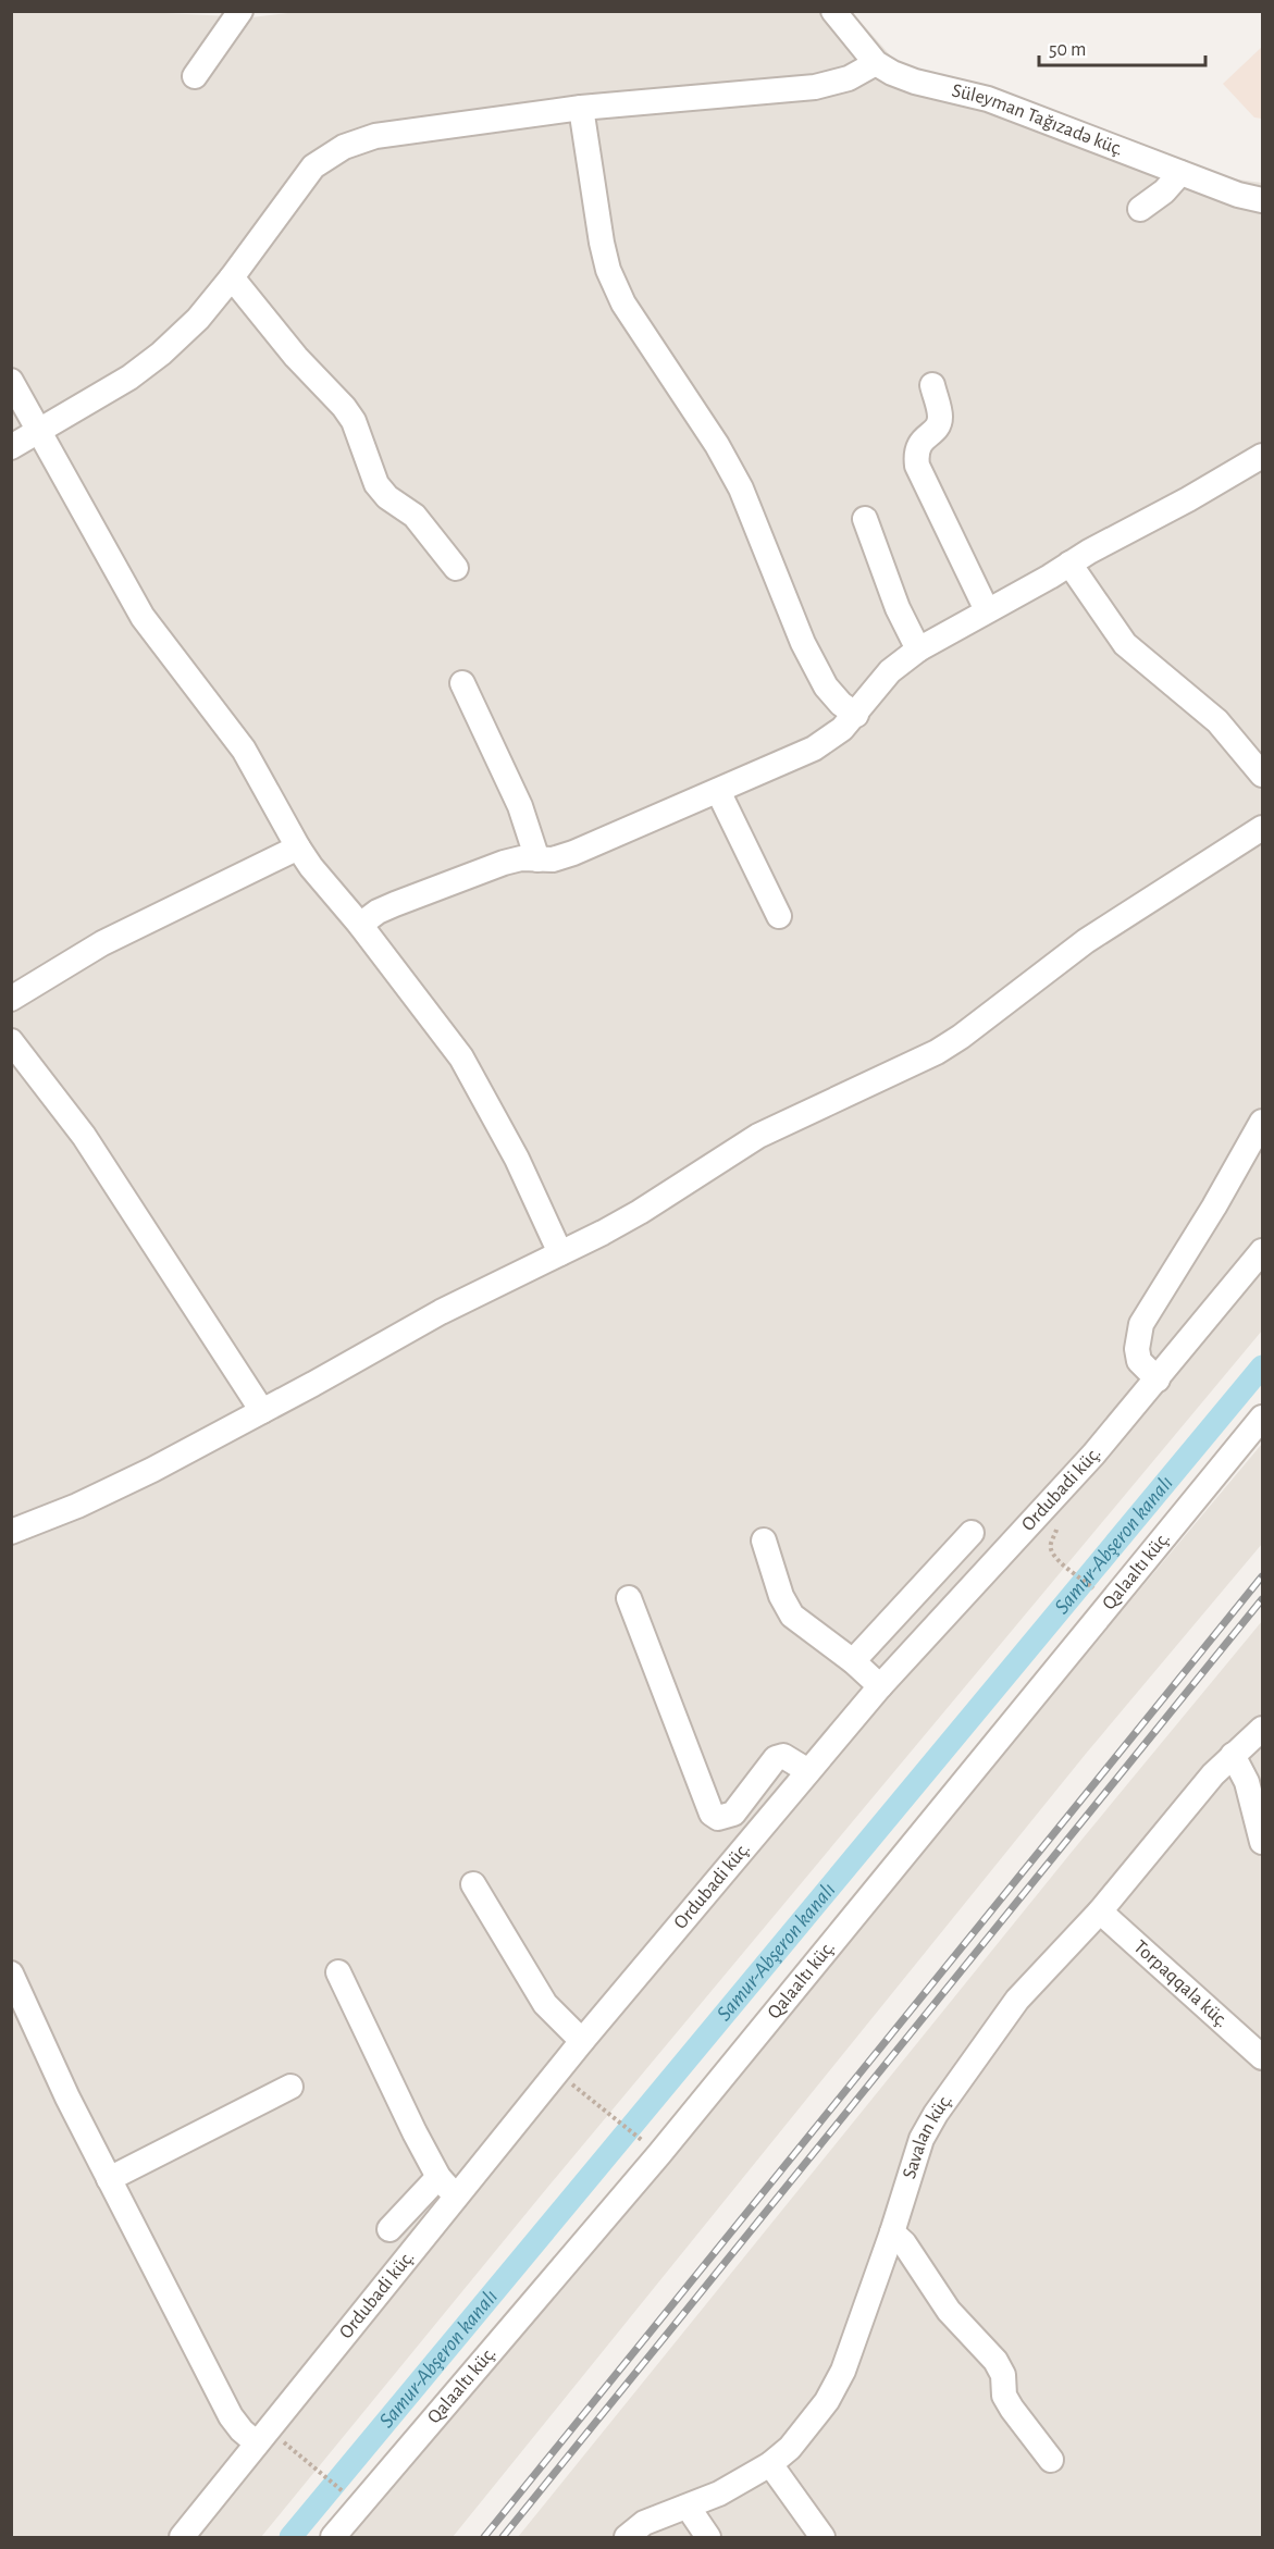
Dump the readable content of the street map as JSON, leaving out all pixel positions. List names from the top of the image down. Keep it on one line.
{"streets":{"street":["Süleyman Tağızadə küç.","Ordubadi küç.","Qalaaltı küç.","Torpaqqala küç.","Savalan küç."]},"crossings":[["Torpaqqala küç.","Savalan küç."]],"water":["Samur-Abşeron kanalı"],"scale_bar":"50 m"}
